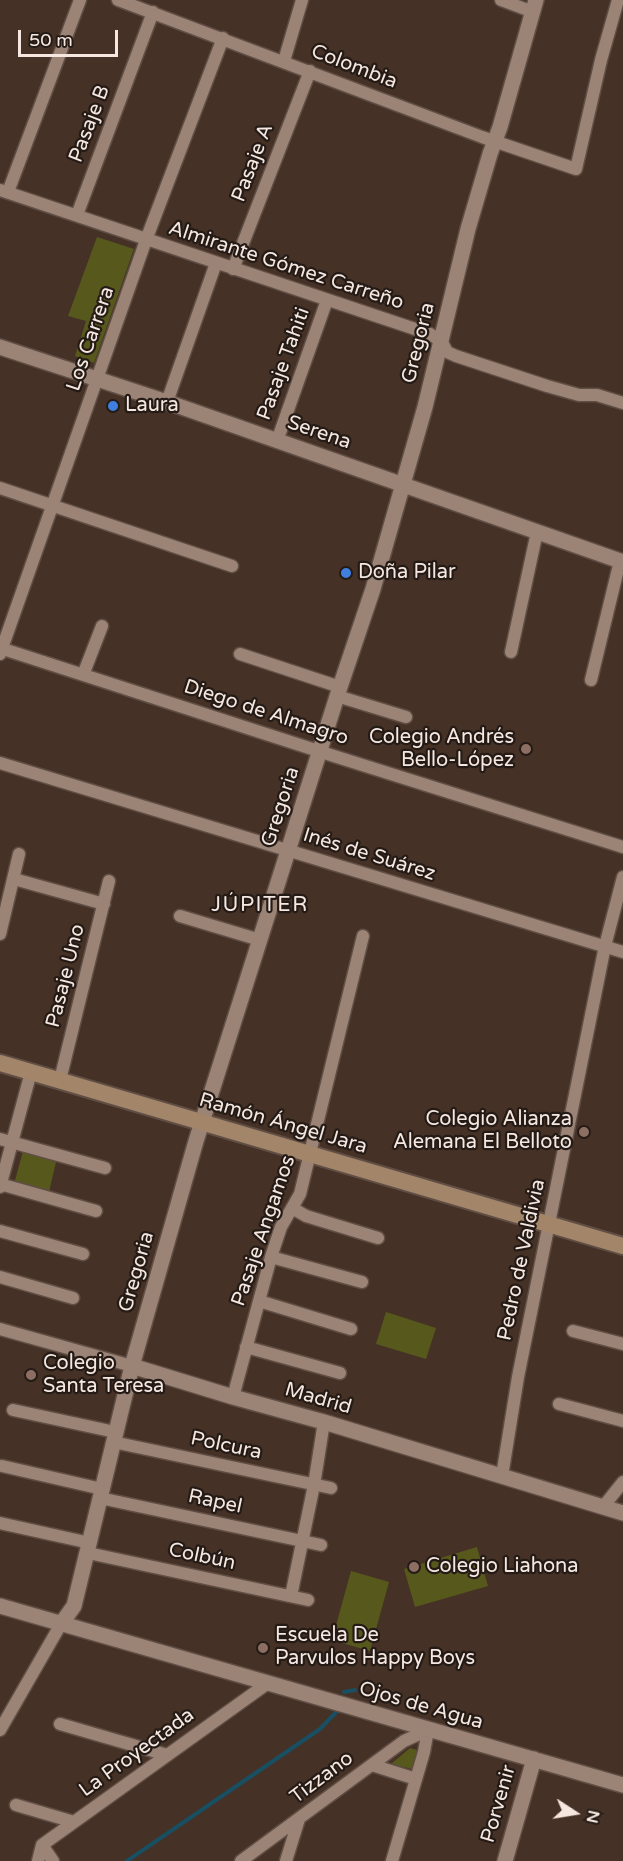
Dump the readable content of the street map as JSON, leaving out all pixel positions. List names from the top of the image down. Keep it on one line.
{"streets":{"main road":["Ramón Ángel Jara"],"street":["Colombia","Pasaje B","Pasaje A","Almirante Gómez Carreño","Los Carrera","Gregoria","Pasaje Tahiti","Serena","Diego de Almagro","Inés de Suárez","Pasaje Uno","Pasaje Angamos","Pedro de Valdivia","Madrid","Polcura","Rapel","Colbún","Ojos de Agua","La Proyectada","Tizzano","Porvenir"]},"crossings":[["Colombia","Pasaje B"],["Colombia","Pasaje A"],["Colombia","Los Carrera"],["Colombia","Gregoria"],["Pasaje B","Almirante Gómez Carreño"],["Pasaje A","Almirante Gómez Carreño"],["Almirante Gómez Carreño","Los Carrera"],["Almirante Gómez Carreño","Gregoria"],["Almirante Gómez Carreño","Pasaje Tahiti"],["Los Carrera","Serena"],["Los Carrera","Diego de Almagro"],["Gregoria","Serena"],["Gregoria","Diego de Almagro"],["Gregoria","Inés de Suárez"],["Gregoria","Ramón Ángel Jara"],["Gregoria","Madrid"],["Gregoria","Polcura"],["Gregoria","Rapel"],["Gregoria","Colbún"],["Gregoria","Ojos de Agua"],["Pasaje Tahiti","Serena"],["Inés de Suárez","Pedro de Valdivia"],["Pasaje Uno","Ramón Ángel Jara"],["Ramón Ángel Jara","Pasaje Angamos"],["Ramón Ángel Jara","Pedro de Valdivia"],["Pasaje Angamos","Madrid"],["Pedro de Valdivia","Madrid"],["Ojos de Agua","La Proyectada"],["Ojos de Agua","Tizzano"],["Ojos de Agua","Porvenir"]],"districts":["JÚPITER"],"places":["Laura","Doña Pilar","Colegio Andrés Bello-López","Colegio Alianza Alemana El Belloto","Colegio Santa Teresa","Colegio Liahona","Escuela De Parvulos Happy Boys"],"scale_bar":"50 m","north":"right"}
